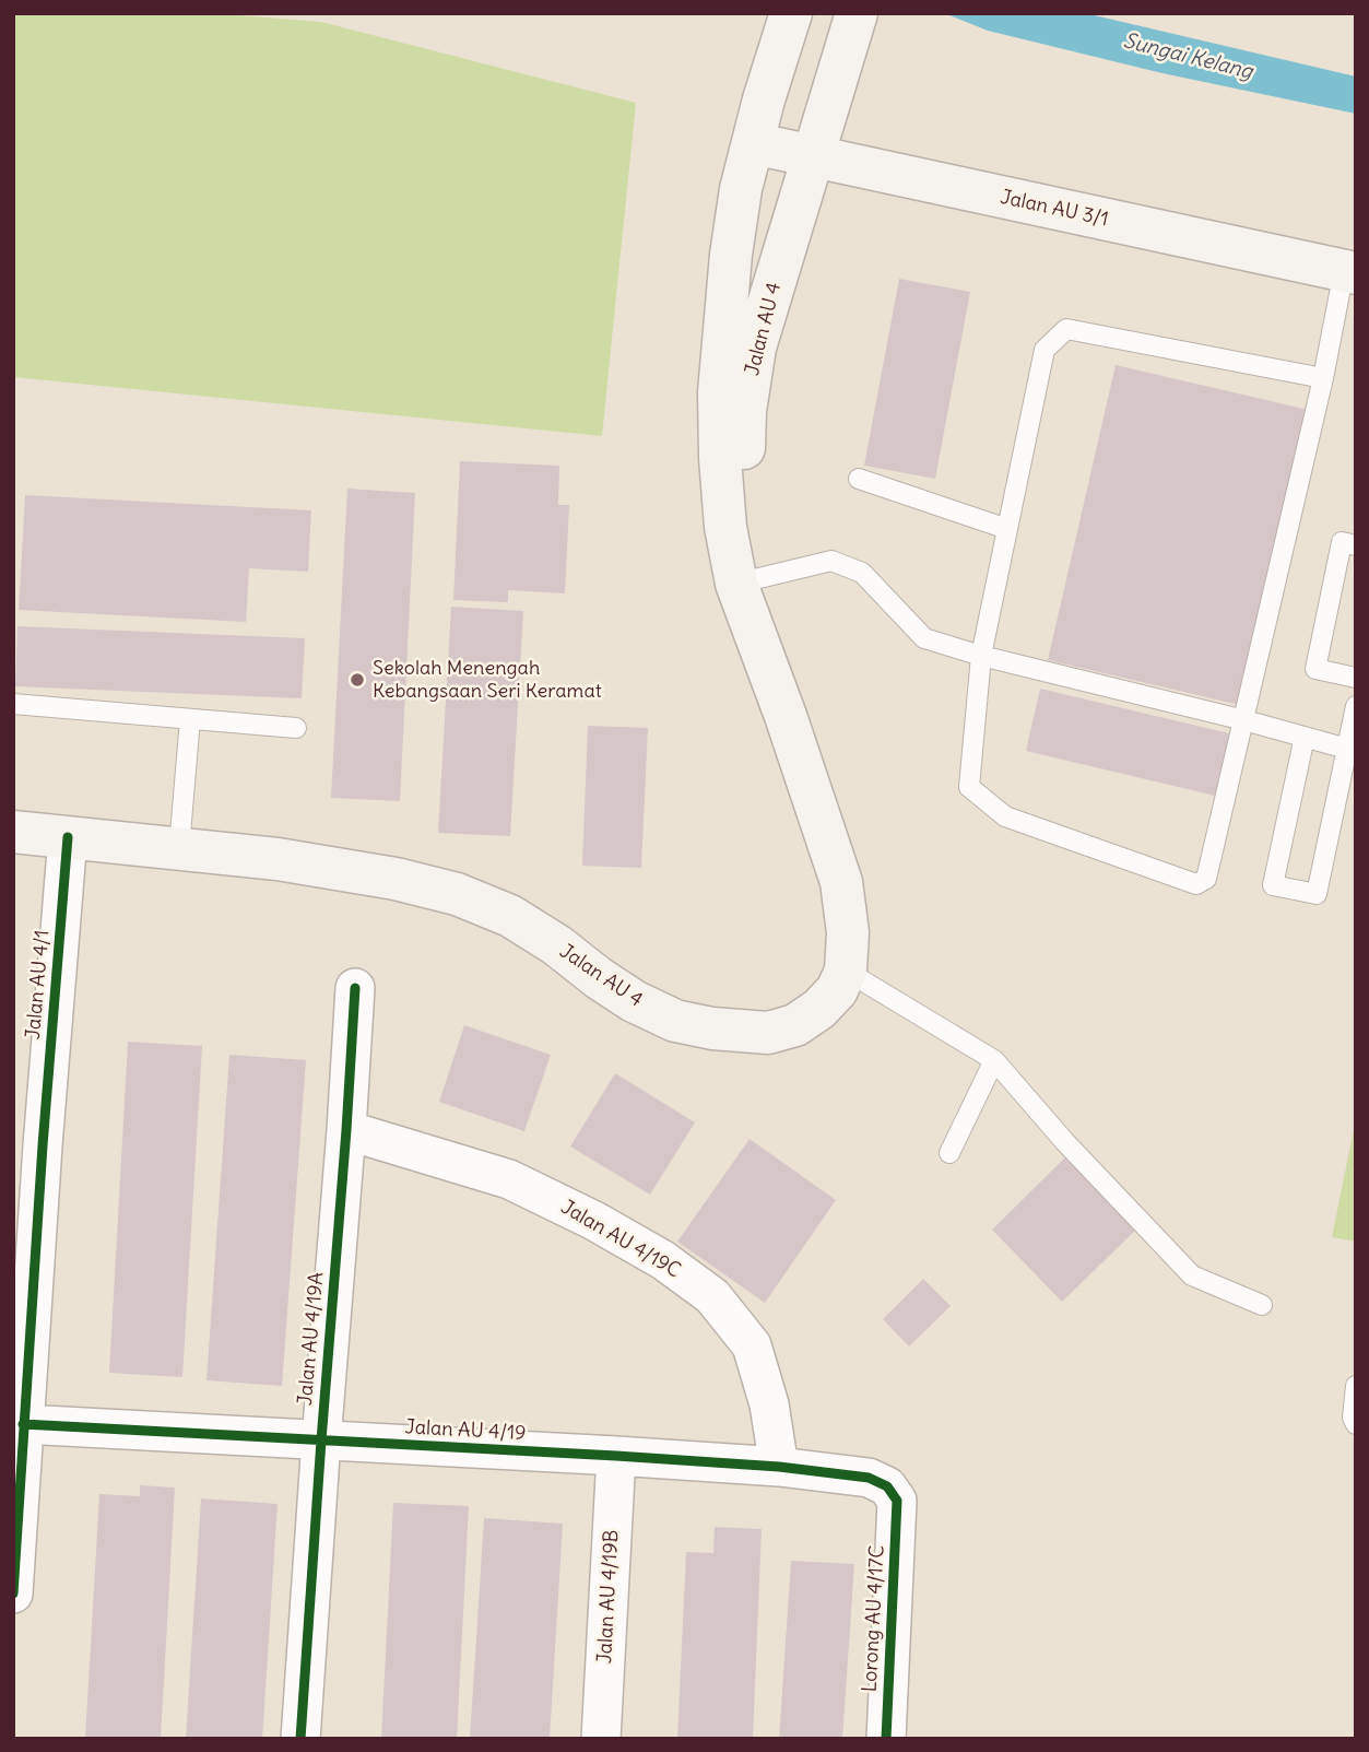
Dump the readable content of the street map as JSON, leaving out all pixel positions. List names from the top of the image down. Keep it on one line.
{"streets":{"main road":["Jalan AU 3/1","Jalan AU 4"],"street":["Jalan AU 4/1","Jalan AU 4/19C","Jalan AU 4/19A","Jalan AU 4/19","Jalan AU 4/19B","Lorong AU 4/17C"]},"crossings":[["Jalan AU 3/1","Jalan AU 4"],["Jalan AU 4","Jalan AU 4/1"],["Jalan AU 4/1","Jalan AU 4/19"],["Jalan AU 4/19C","Jalan AU 4/19A"],["Jalan AU 4/19C","Jalan AU 4/19"],["Jalan AU 4/19A","Jalan AU 4/19"],["Jalan AU 4/19","Jalan AU 4/19B"],["Jalan AU 4/19","Lorong AU 4/17C"]],"water":["Sungai Kelang"],"places":["Sekolah Menengah Kebangsaan Seri Keramat"]}
